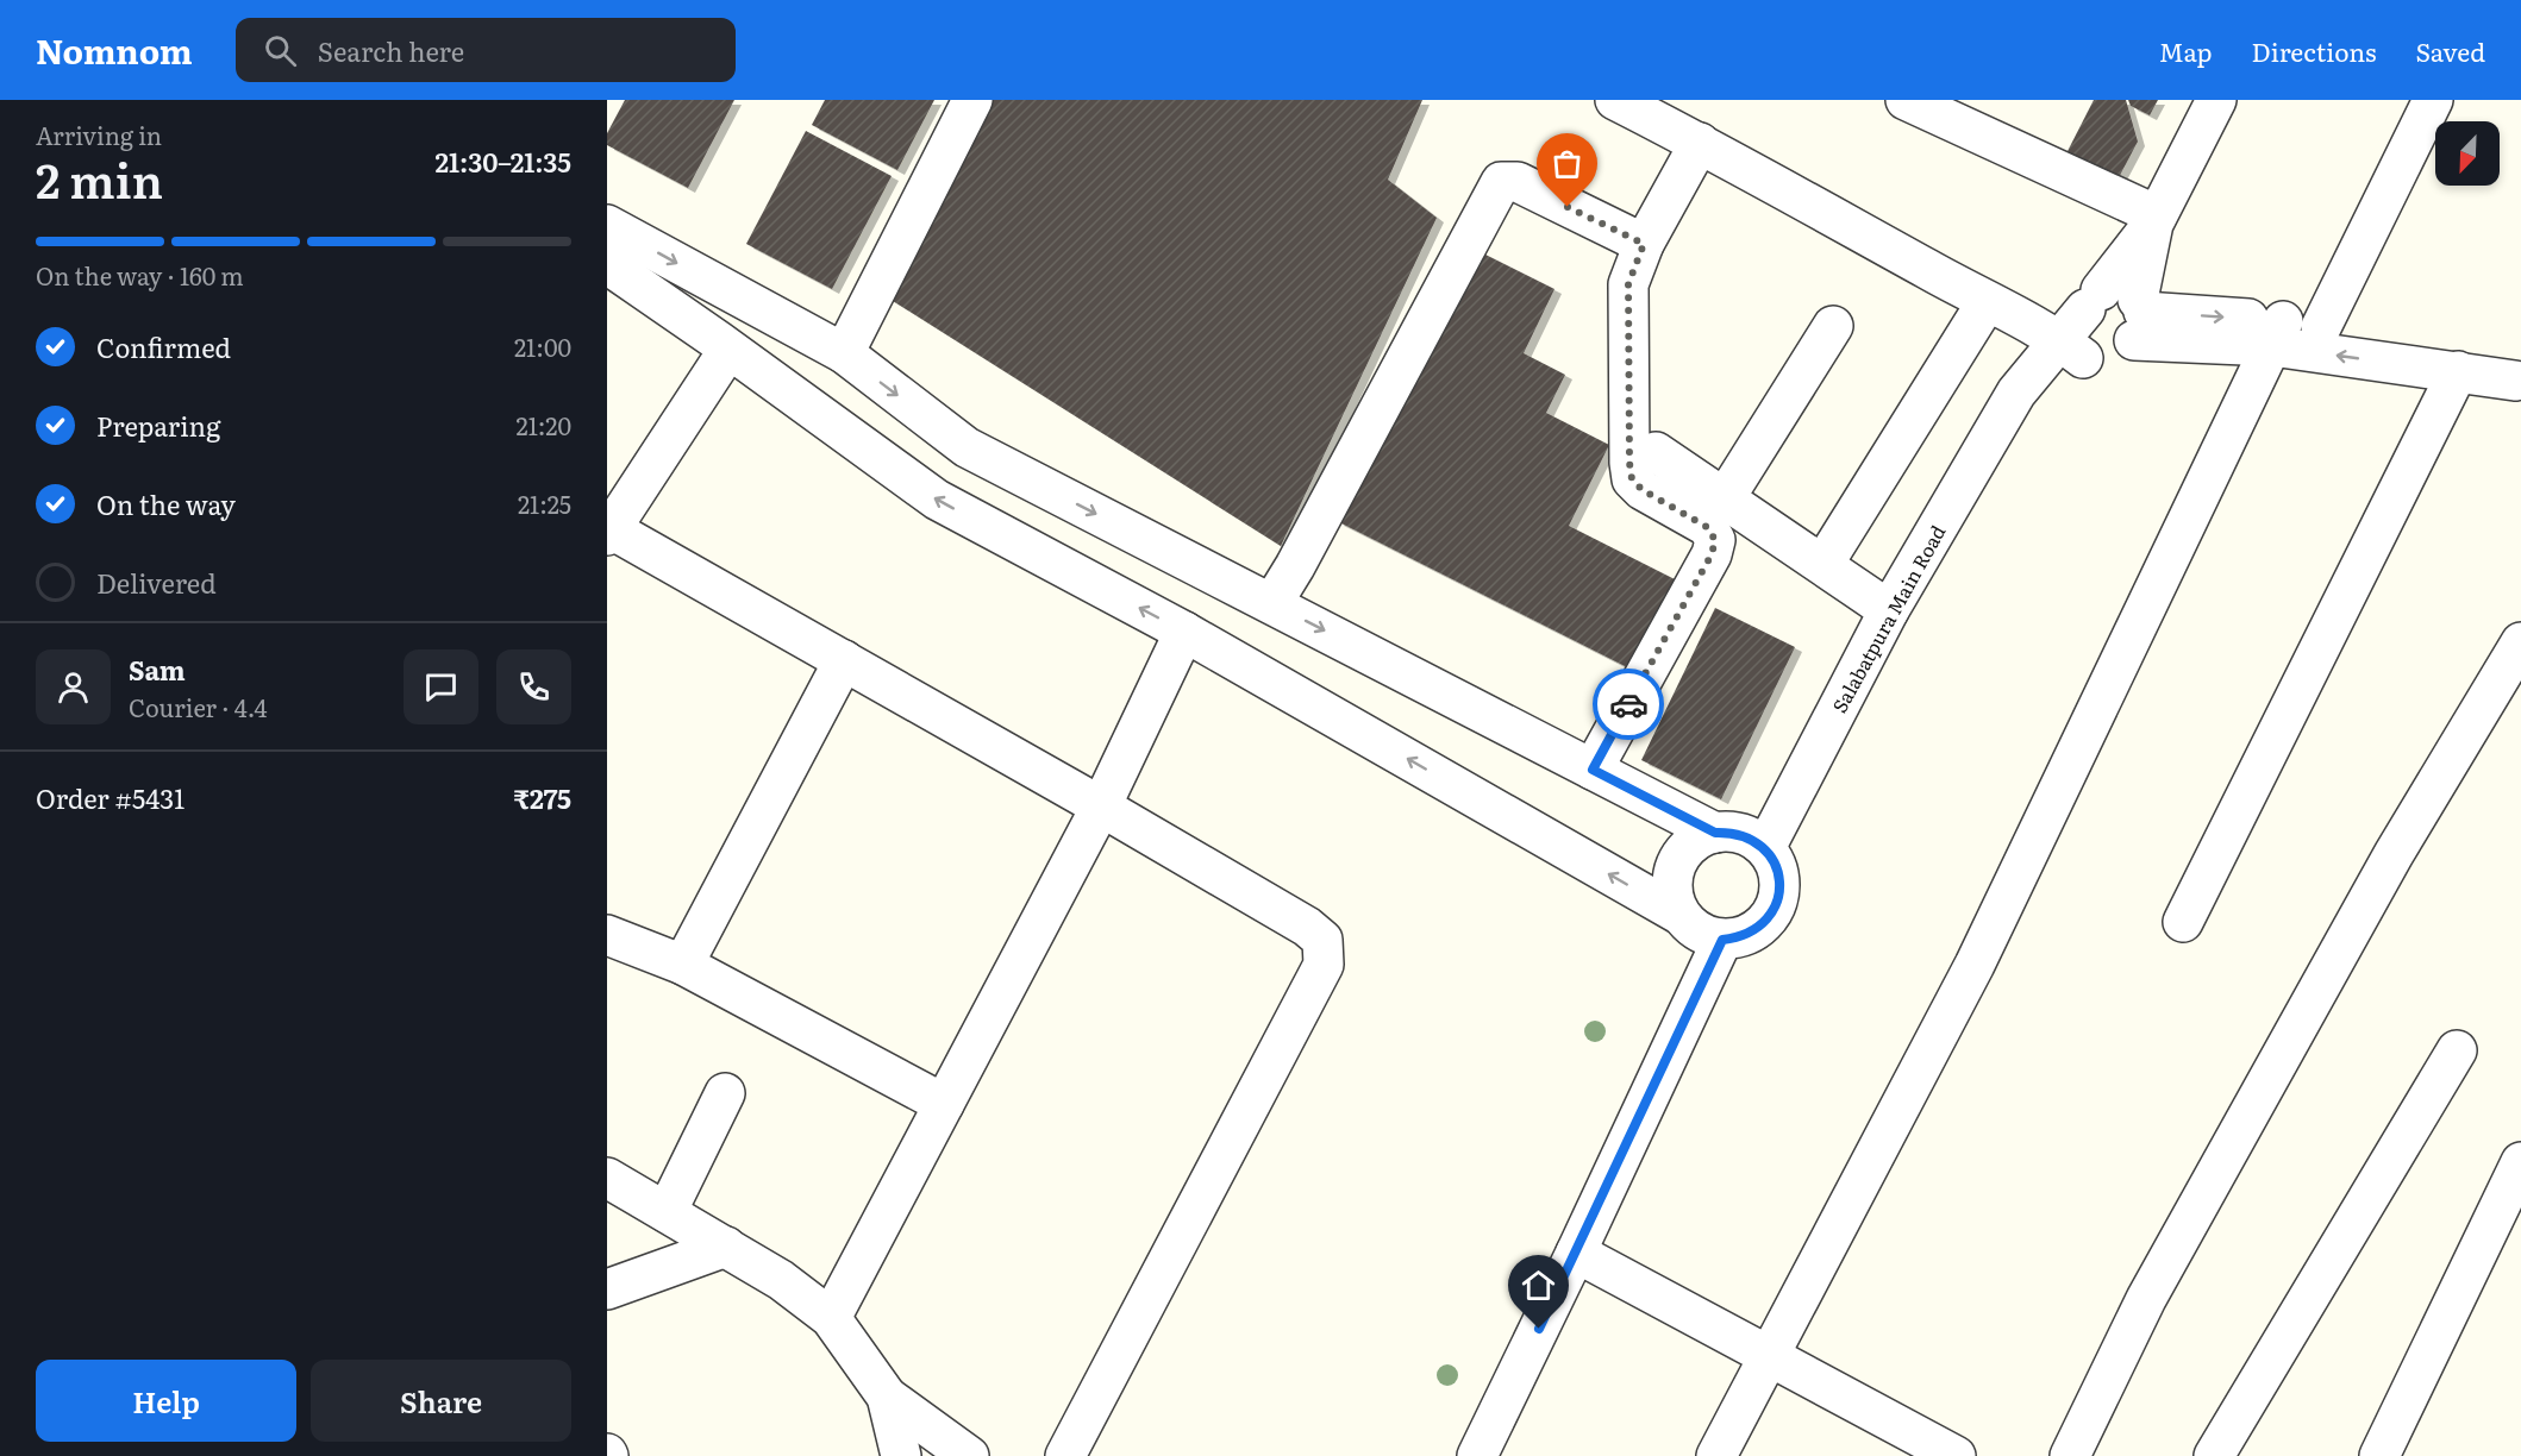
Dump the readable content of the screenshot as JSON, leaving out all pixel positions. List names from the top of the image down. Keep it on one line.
{"streets":{"street":["Salabatpura Main Road"]},"north":"bottom left","page":{"header":"Nomnom","search":"Search here","nav":["Map","Directions","Saved"],"heading":["2 min","Arriving in","21:30–21:35"],"panel":["Sam","Courier · 4.4","Order #5431","₹275"],"bar":"On the way · 160 m","list":[["Confirmed","21:00"],["Preparing","21:20"],["On the way","21:25"],"Delivered"],"buttons":["Help","Share"]}}
